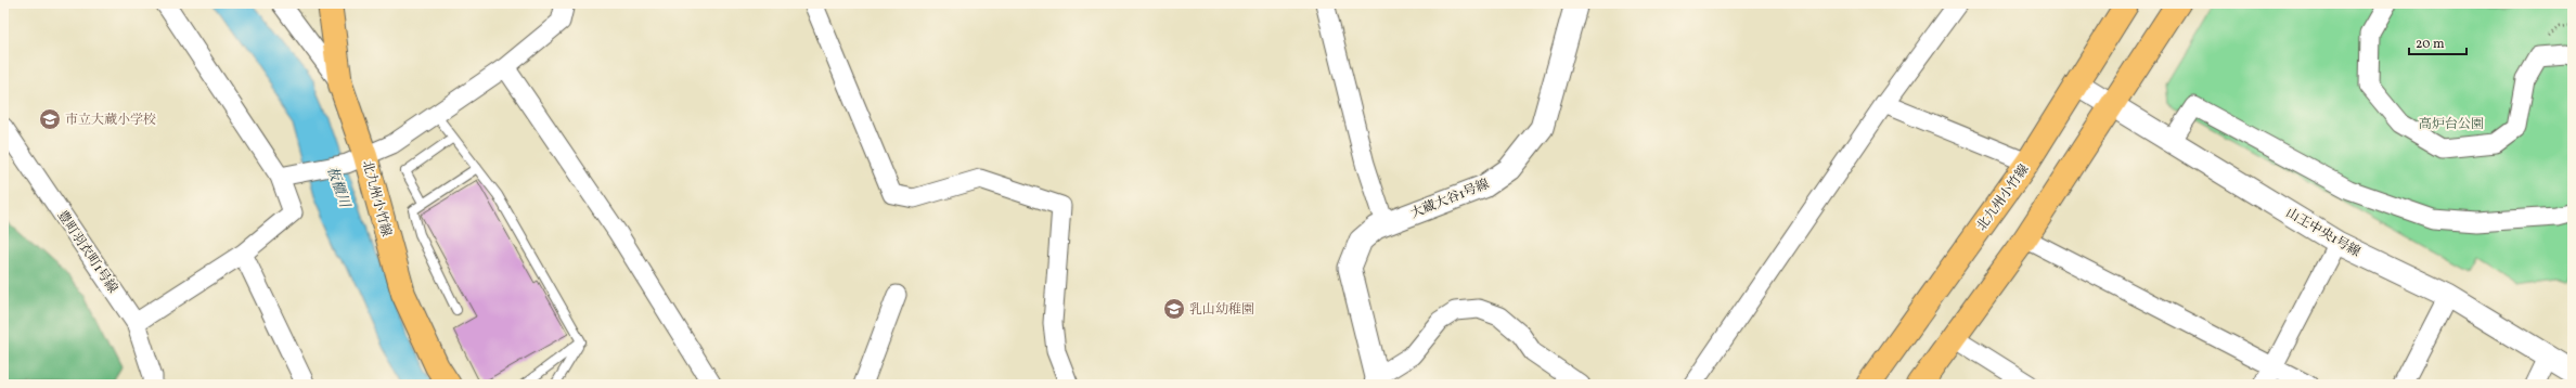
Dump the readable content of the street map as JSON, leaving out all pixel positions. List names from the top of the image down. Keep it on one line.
{"streets":{"main road":["北九州小竹線"],"street":["大蔵大谷1号線","山王中央1号線","豊町羽衣町1号線"]},"crossings":[["北九州小竹線","山王中央1号線"]],"water":["板櫃川"],"parks":["高炉台公園"],"places":{"school or university":["市立大蔵小学校","乳山幼稚園"]},"scale_bar":"20 m"}
